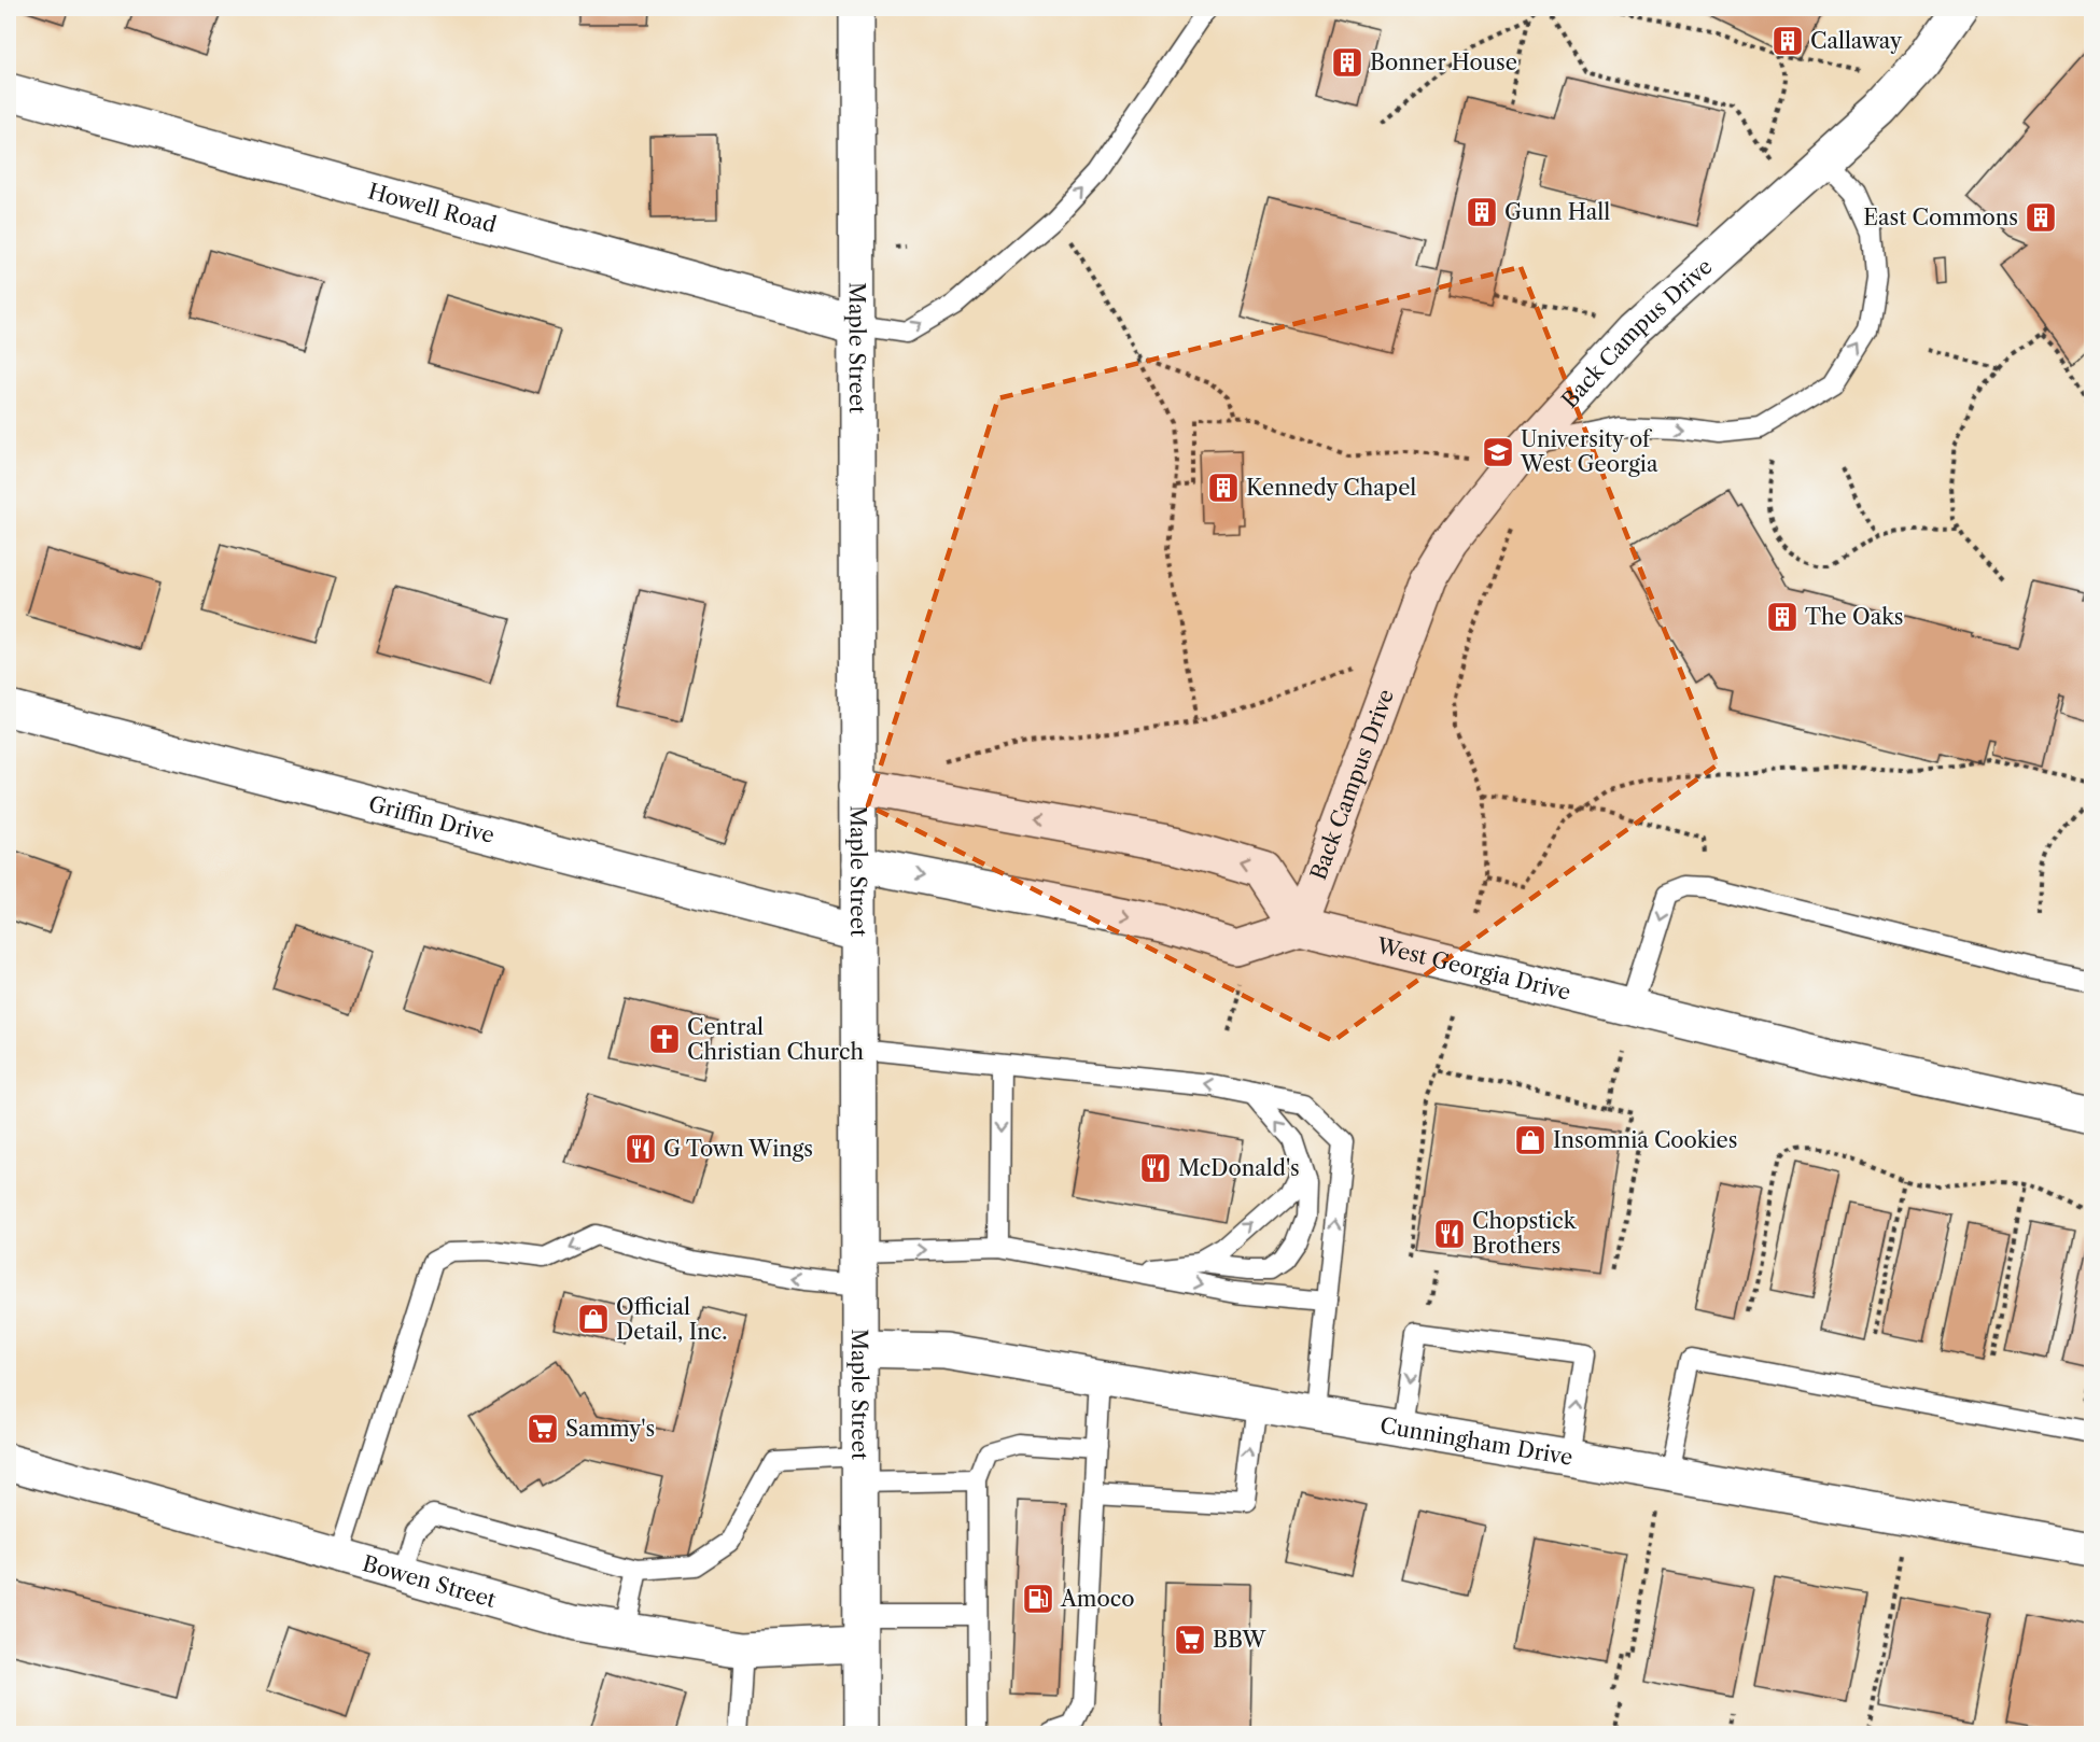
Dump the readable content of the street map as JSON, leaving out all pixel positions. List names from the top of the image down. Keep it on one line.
{"streets":{"street":["Howell Road","Back Campus Drive","Maple Street","Griffin Drive","West Georgia Drive","Cunningham Drive","Bowen Street"]},"crossings":[["Howell Road","Maple Street"],["Back Campus Drive","West Georgia Drive"],["Maple Street","Griffin Drive"],["Maple Street","Cunningham Drive"],["Maple Street","Bowen Street"]],"places":{"building":["Callaway","Bonner House","Gunn Hall","East Commons","Kennedy Chapel","The Oaks"],"school or university":["University of West Georgia"],"church":["Central Christian Church"],"shop":["Insomnia Cookies","Official Detail, Inc."],"restaurant":["G Town Wings","McDonald's","Chopstick Brothers"],"supermarket":["Sammy's","BBW"],"fuel station":["Amoco"]}}
